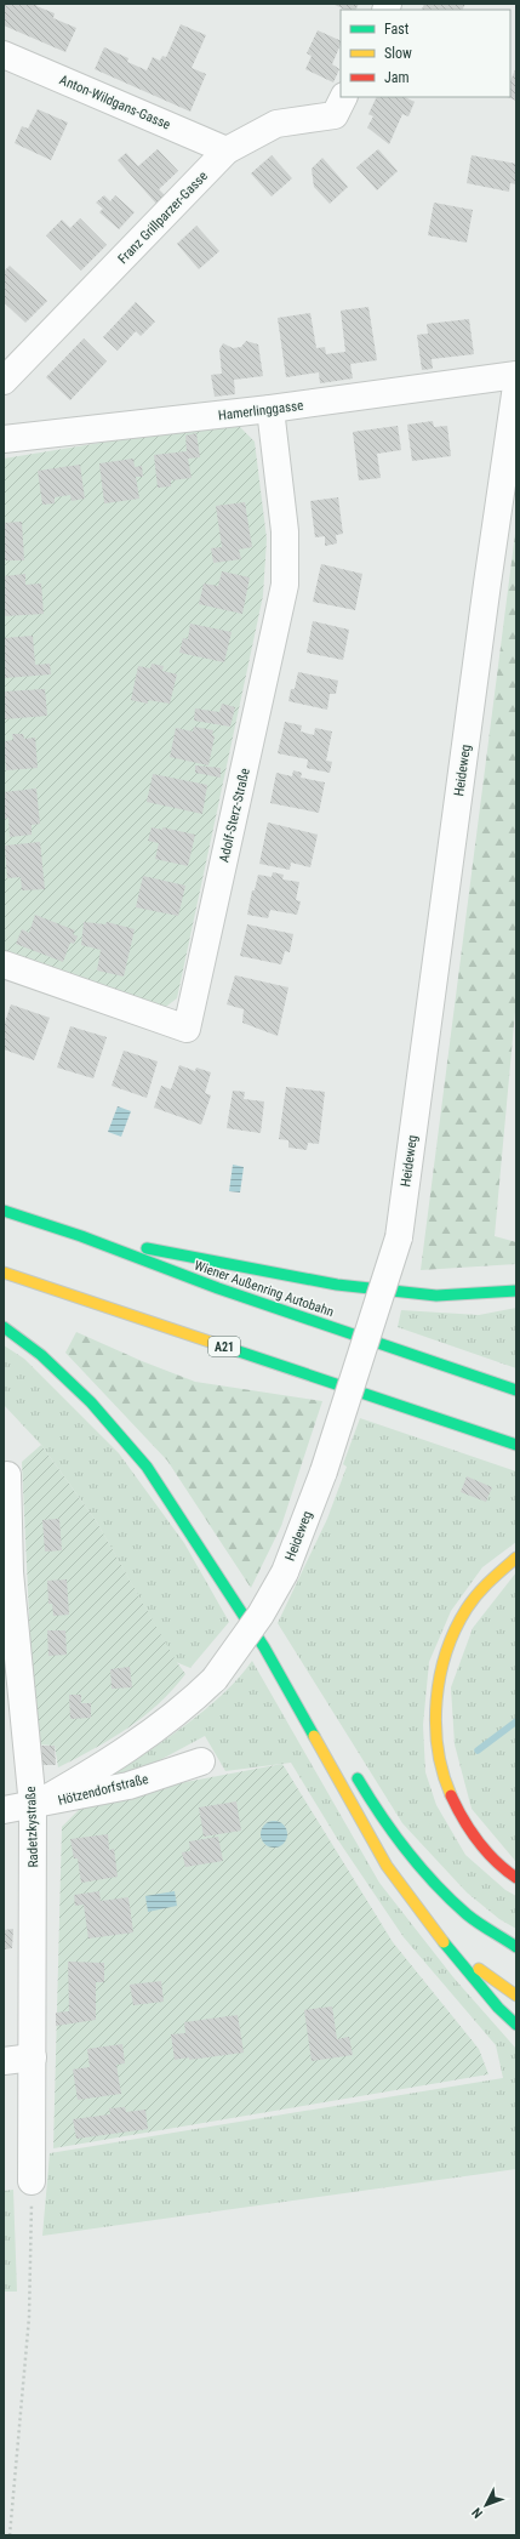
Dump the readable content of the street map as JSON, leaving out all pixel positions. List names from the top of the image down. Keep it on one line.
{"streets":{"highway":["Wiener Außenring Autobahn","A21"],"street":["Anton-Wildgans-Gasse","Franz Grillparzer-Gasse","Hamerlinggasse","Heideweg","Adolf-Sterz-Straße","Hötzendorfstraße","Radetzkystraße"]},"crossings":[["Anton-Wildgans-Gasse","Franz Grillparzer-Gasse"],["Hamerlinggasse","Adolf-Sterz-Straße"],["Heideweg","Hötzendorfstraße"],["Heideweg","Radetzkystraße"],["Hötzendorfstraße","Radetzkystraße"]],"legend":["Fast","Slow","Jam"],"north":"bottom left"}
